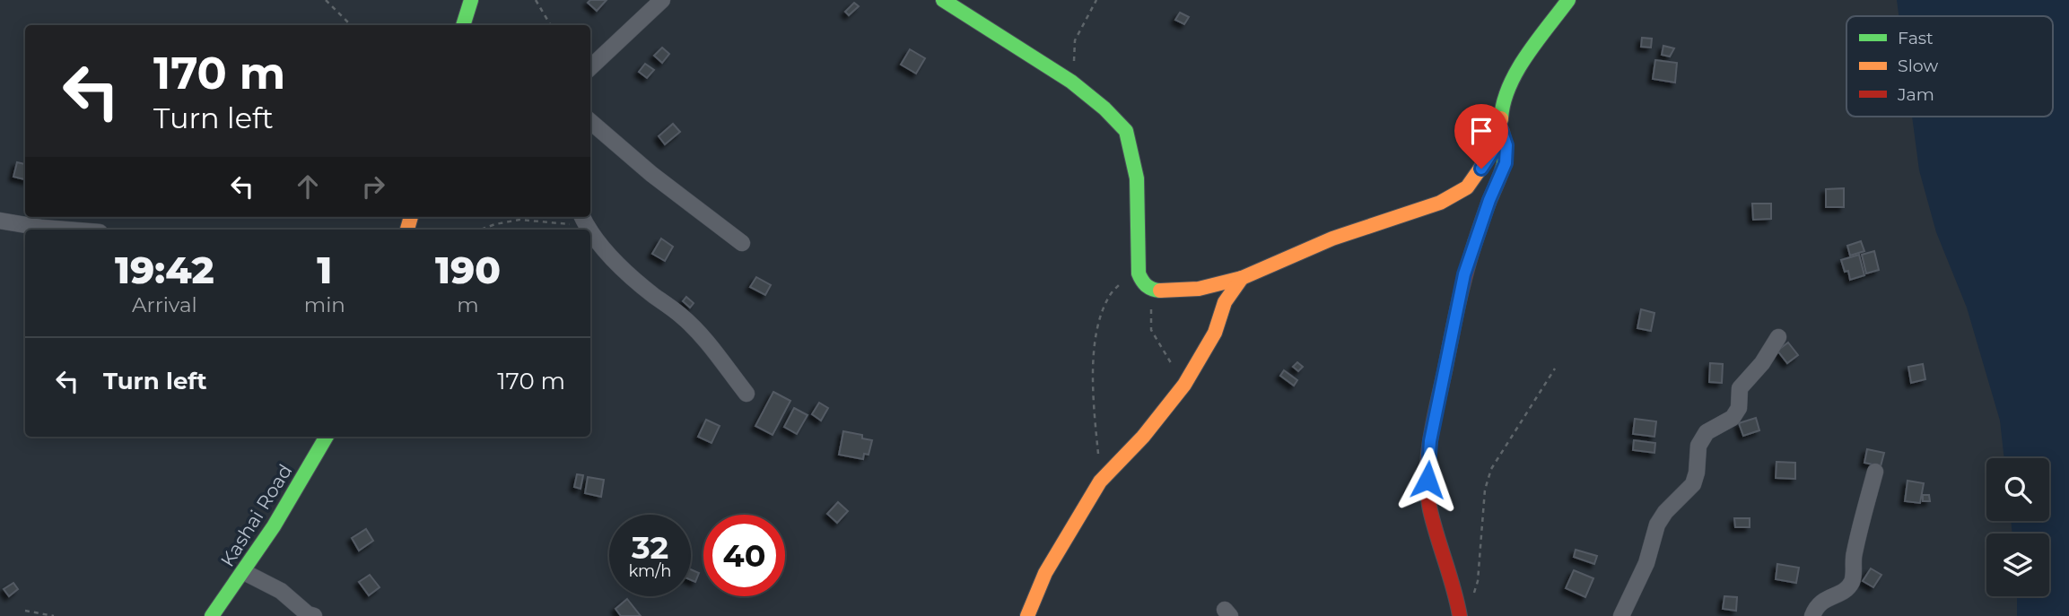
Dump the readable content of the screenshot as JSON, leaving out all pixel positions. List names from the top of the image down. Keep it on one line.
{"streets":{"street":["Kashai Road"]},"legend":["Fast","Slow","Jam"],"page":{"turn":["170 m","Turn left"],"eta":["19:42","Arrival","1","min","190","m"],"list":[{"name":"Turn left","value":"170 m"}],"speed":"32 km/h","limit":"40"}}
